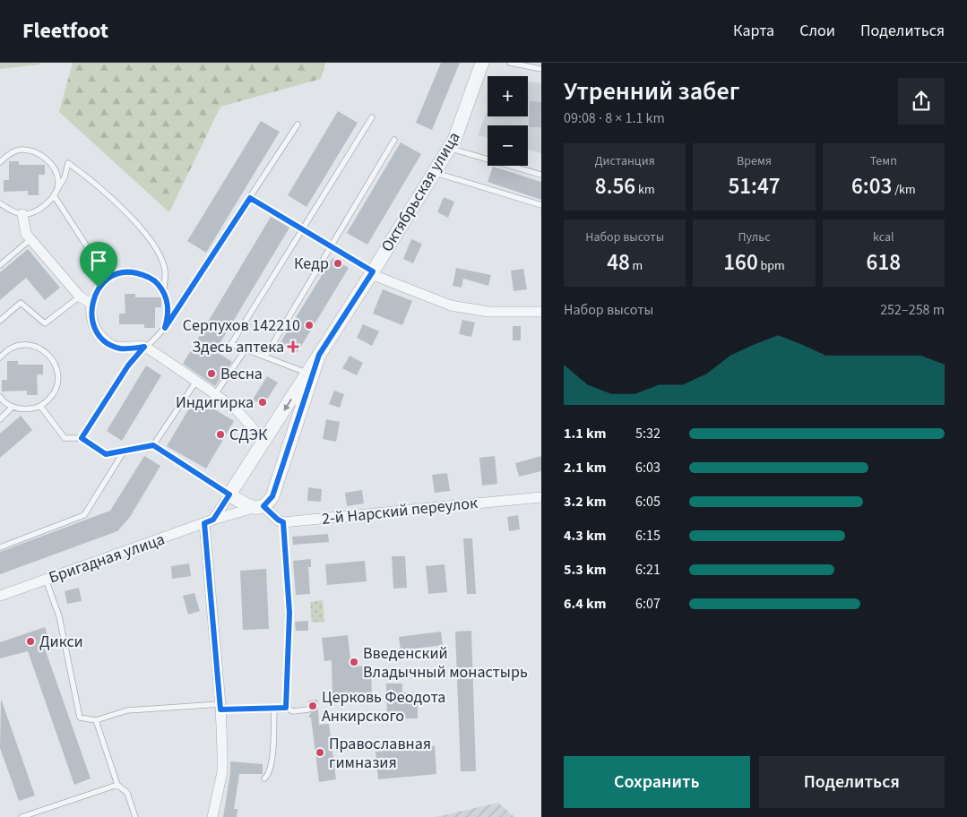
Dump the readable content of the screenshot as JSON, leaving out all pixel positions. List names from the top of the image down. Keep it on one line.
{"streets":{"street":["Октябрьская улица","2-й Нарский переулок","Бригадная улица"]},"places":{"other":["Кедр","Серпухов 142210","Весна","Индигирка","СДЭК","Дикси","Введенский Владычный монастырь","Церковь Феодота Анкирского","Православная гимназия"],"health":["Здесь аптека"]},"page":{"header":"Fleetfoot","nav":["Карта","Слои","Поделиться"],"heading":["Утренний забег","09:08 · 8 × 1.1 km"],"map_buttons":["+","−"],"stats":[["Дистанция","8.56 km"],["Время","51:47"],["Темп","6:03 /km"],["Набор высоты","48 m"],["Пульс","160 bpm"],["kcal","618"]],"chart":["Набор высоты","252–258 m"],"list":[{"name":"1.1 km","note":"5:32"},{"name":"2.1 km","note":"6:03"},{"name":"3.2 km","note":"6:05"},{"name":"4.3 km","note":"6:15"},{"name":"5.3 km","note":"6:21"},{"name":"6.4 km","note":"6:07"}],"buttons":["Сохранить","Поделиться"]}}
